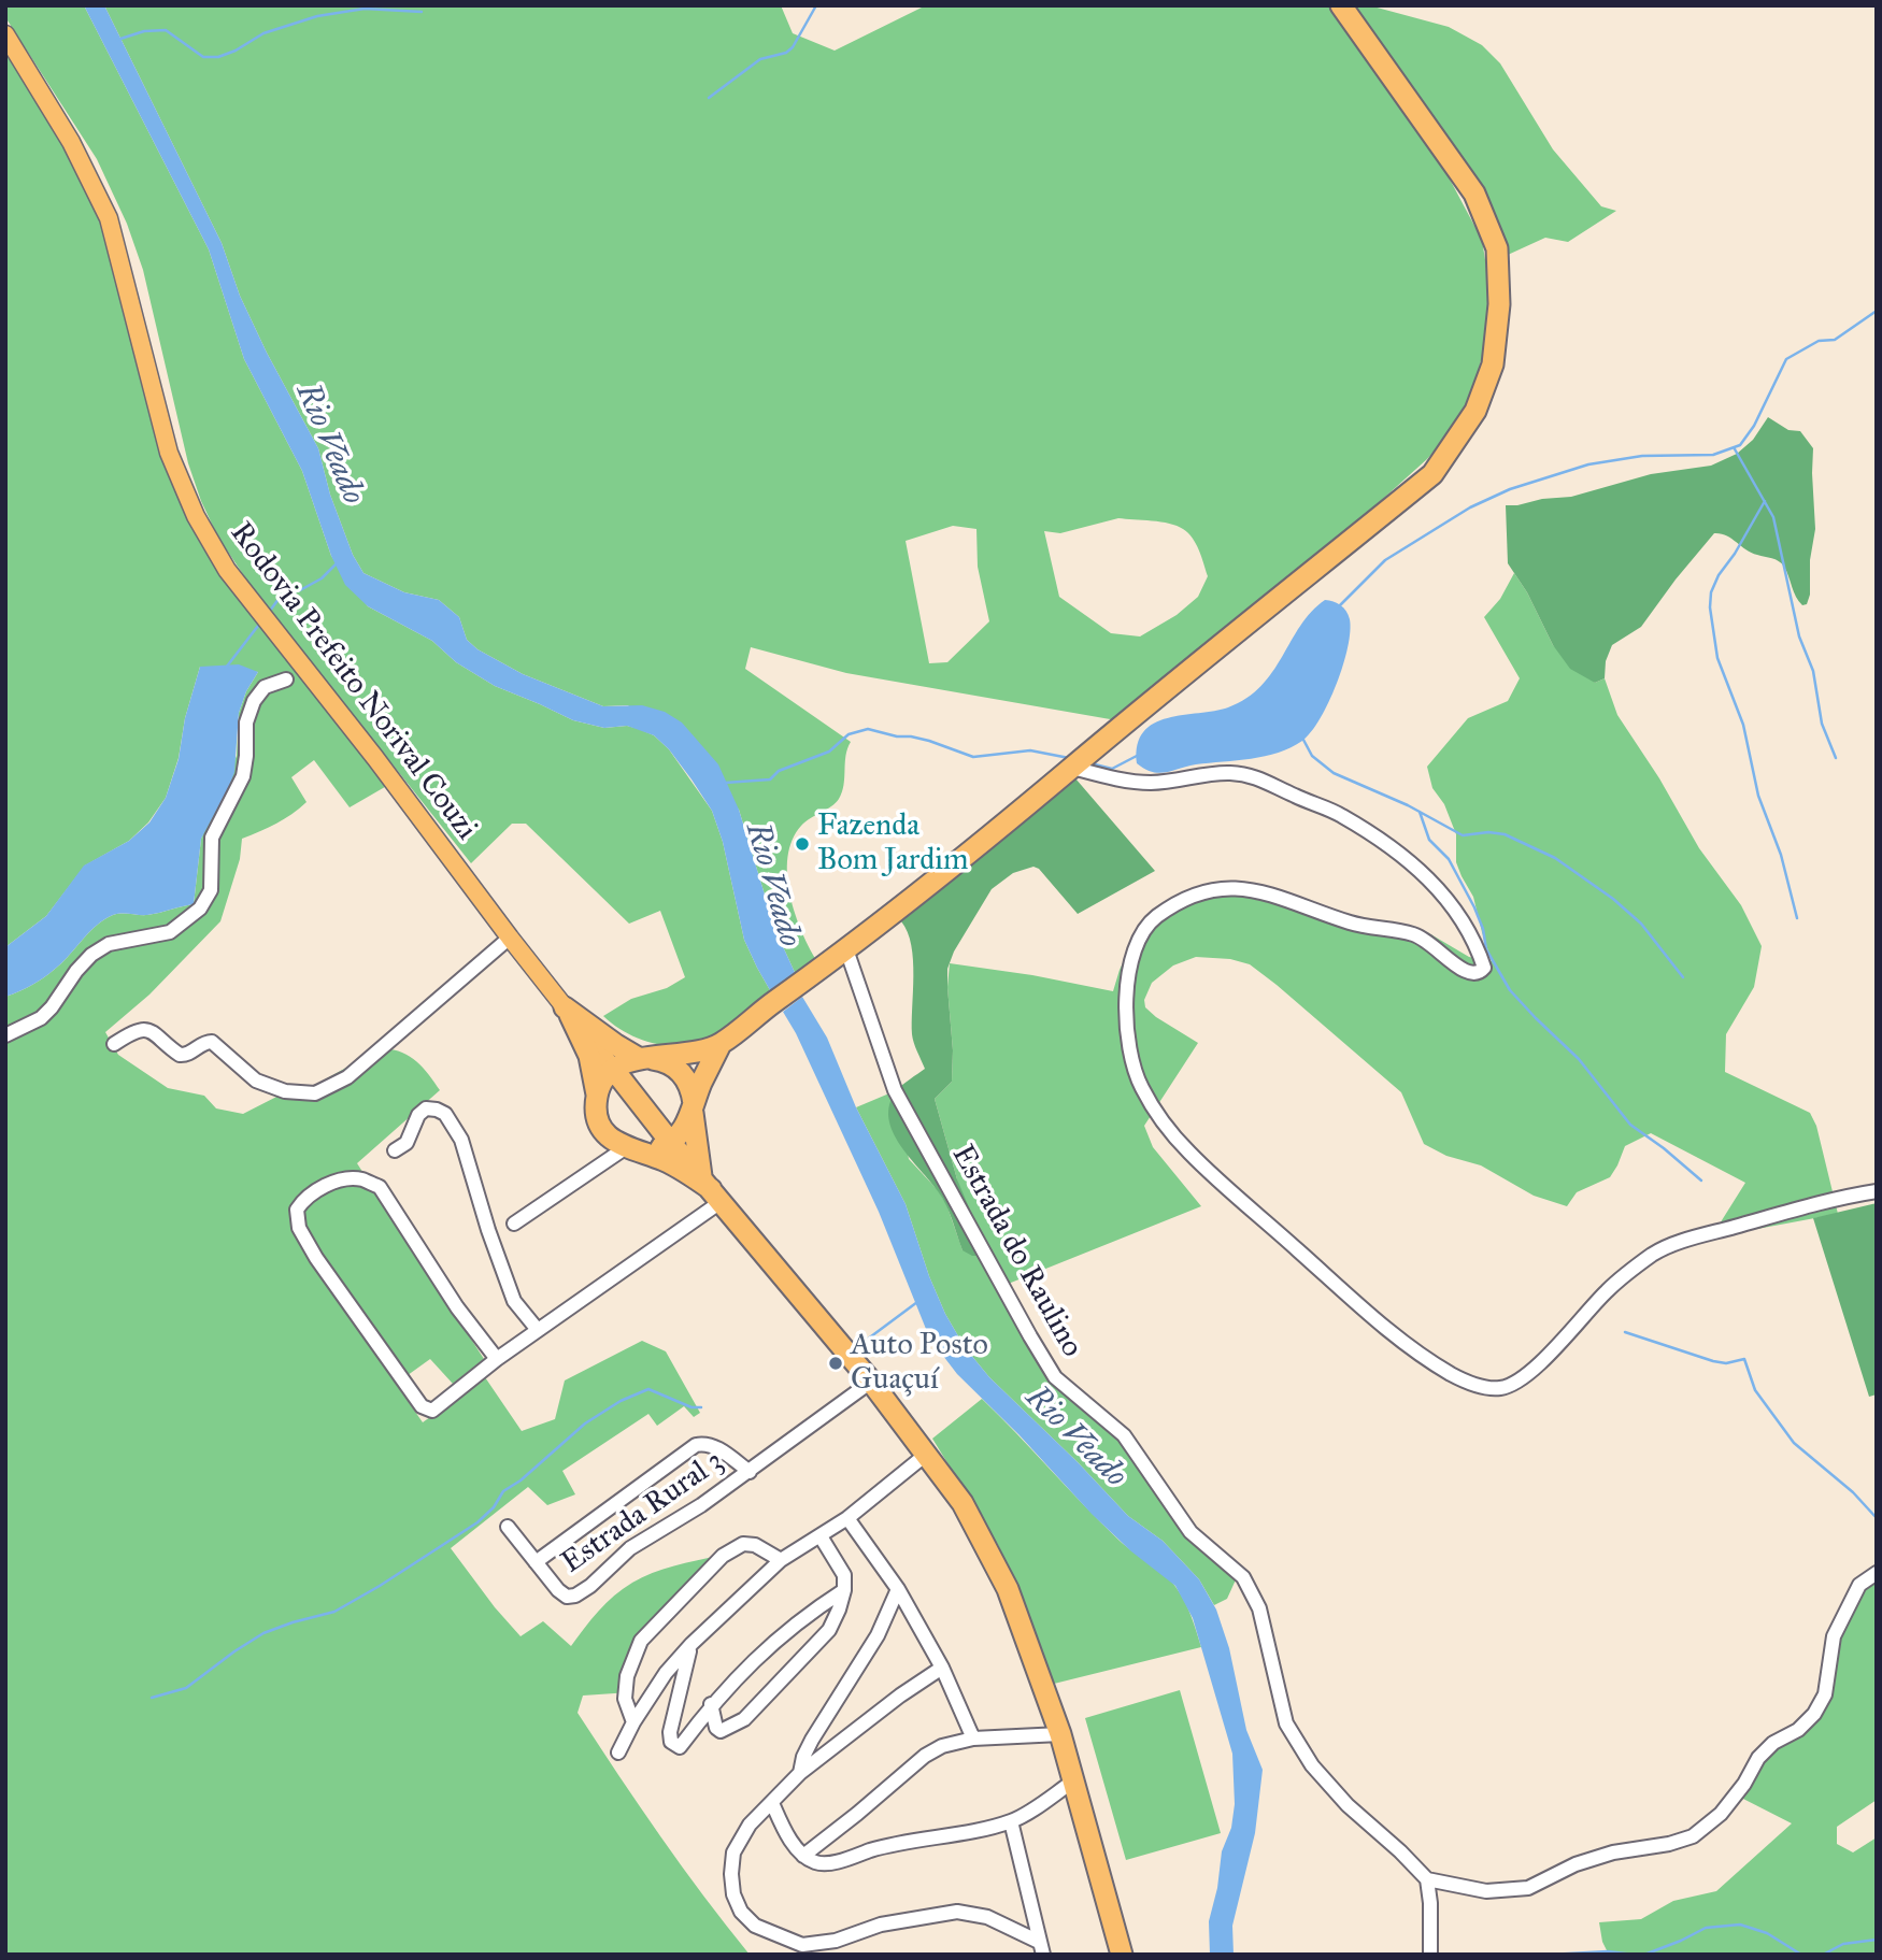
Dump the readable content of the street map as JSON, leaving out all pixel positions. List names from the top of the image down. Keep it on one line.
{"streets":{"main road":["Rodovia Prefeito Norival Couzi"],"street":["Estrada do Raulino","Estrada Rural 3"]},"water":["Rio Veado"],"places":["Fazenda Bom Jardim","Auto Posto Guaçuí"]}
